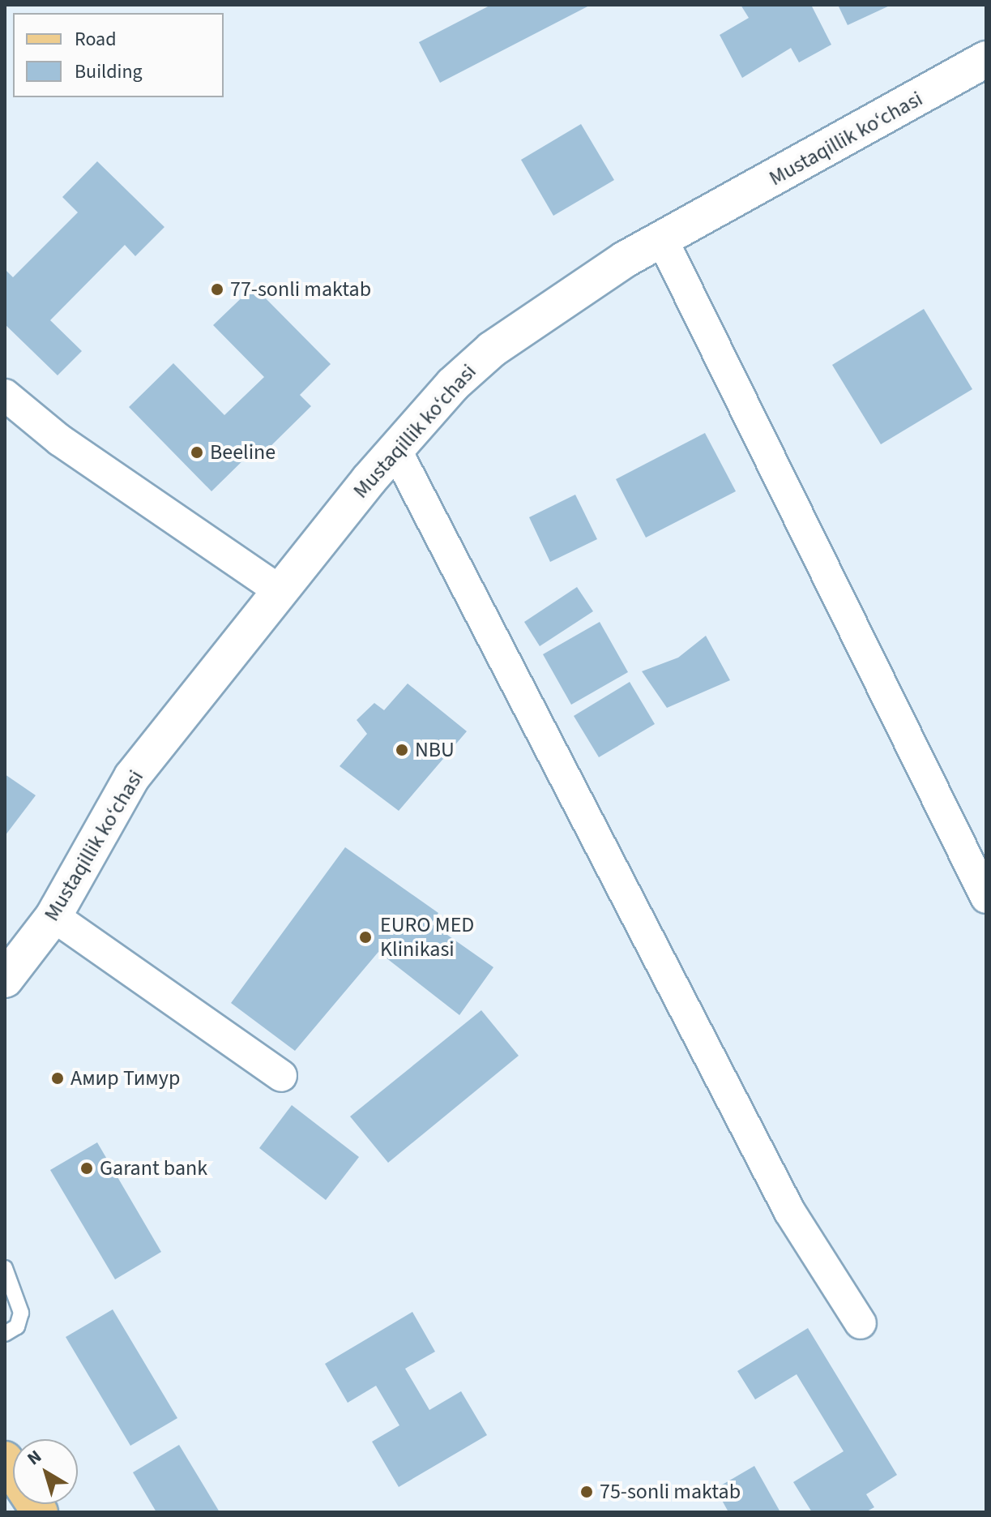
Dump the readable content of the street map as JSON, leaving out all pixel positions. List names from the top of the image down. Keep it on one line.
{"streets":{"street":["Mustaqillik ko‘chasi"]},"places":["77-sonli maktab","Beeline","NBU","EURO MED Klinikasi","Амир Тимур","Garant bank","75-sonli maktab"],"legend":["Road","Building"],"north":"top left"}
